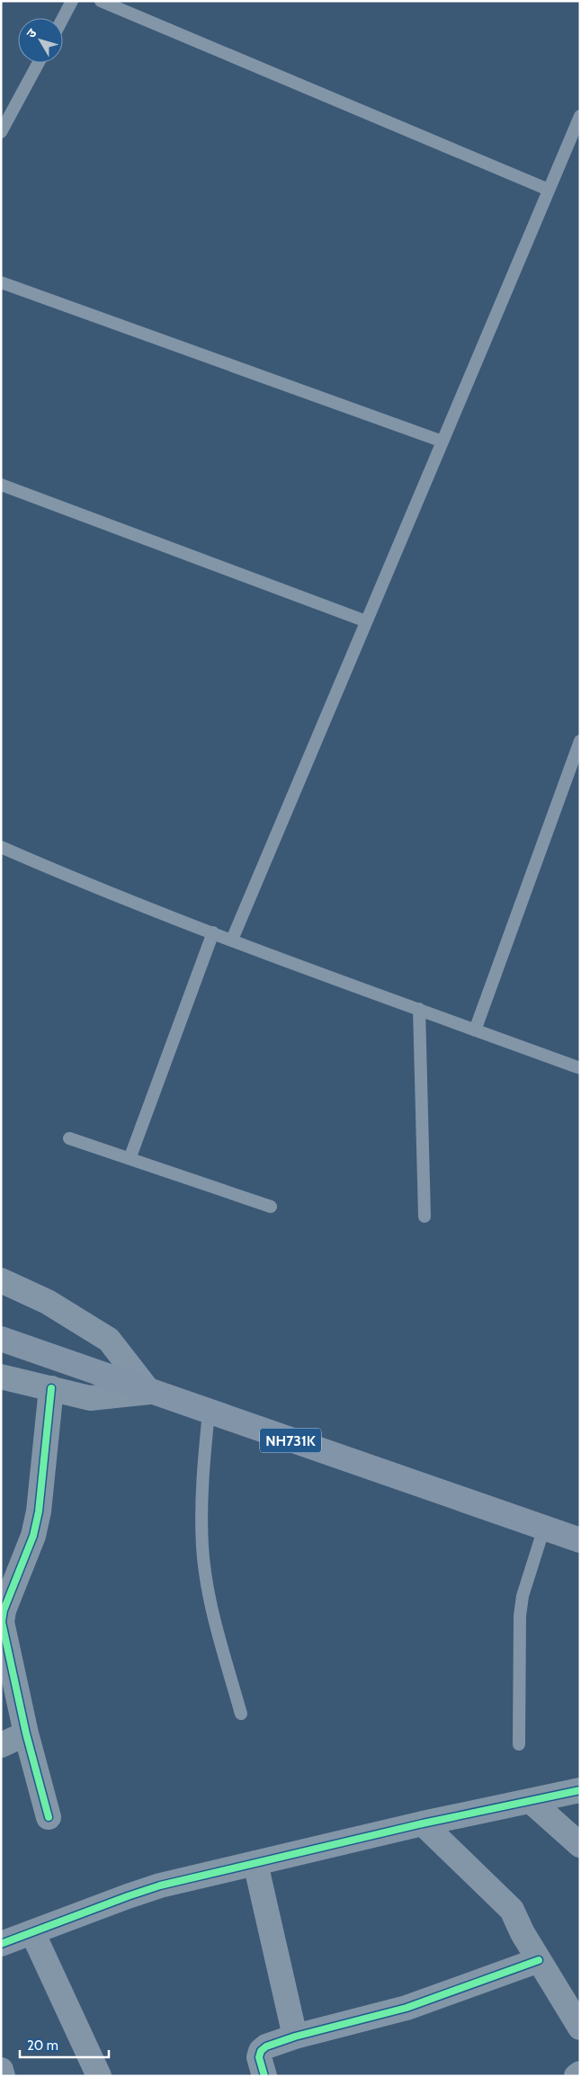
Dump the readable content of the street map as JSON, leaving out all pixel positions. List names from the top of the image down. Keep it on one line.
{"streets":{"highway":["NH731K"]},"scale_bar":"20 m","north":"top left"}
